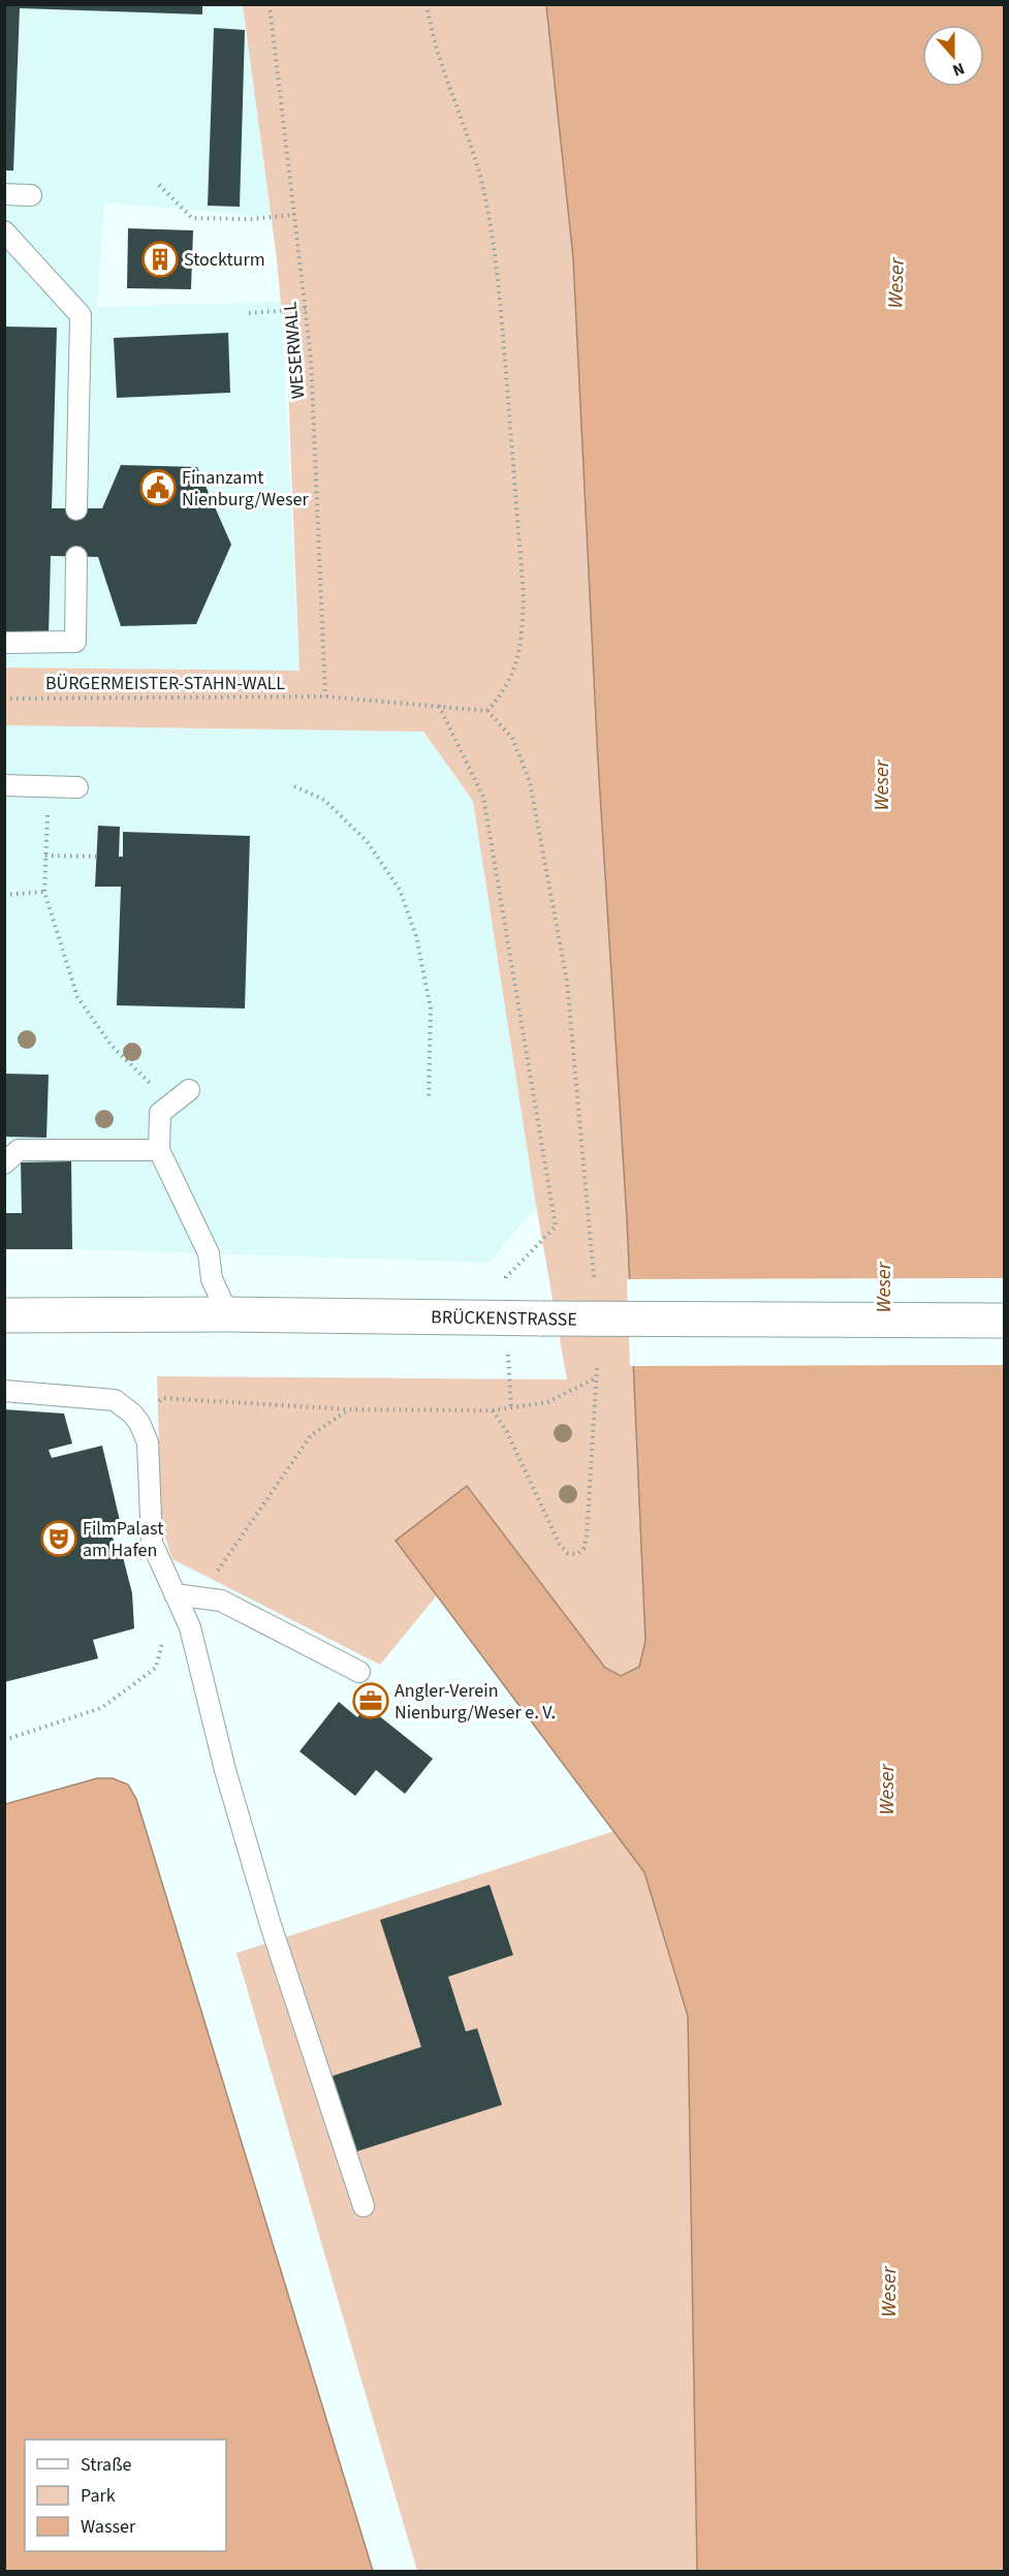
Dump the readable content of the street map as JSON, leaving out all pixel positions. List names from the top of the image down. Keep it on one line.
{"streets":{"street":["BRÜCKENSTRASSE"],"path":["WESERWALL","BÜRGERMEISTER-STAHN-WALL"]},"crossings":[["WESERWALL","BÜRGERMEISTER-STAHN-WALL"]],"water":["Weser"],"places":{"building":["Stockturm"],"public building":["Finanzamt Nienburg/Weser"],"theatre":["FilmPalast am Hafen"],"office":["Angler-Verein Nienburg/Weser e. V."]},"legend":["Straße","Park","Wasser"],"north":"bottom"}
